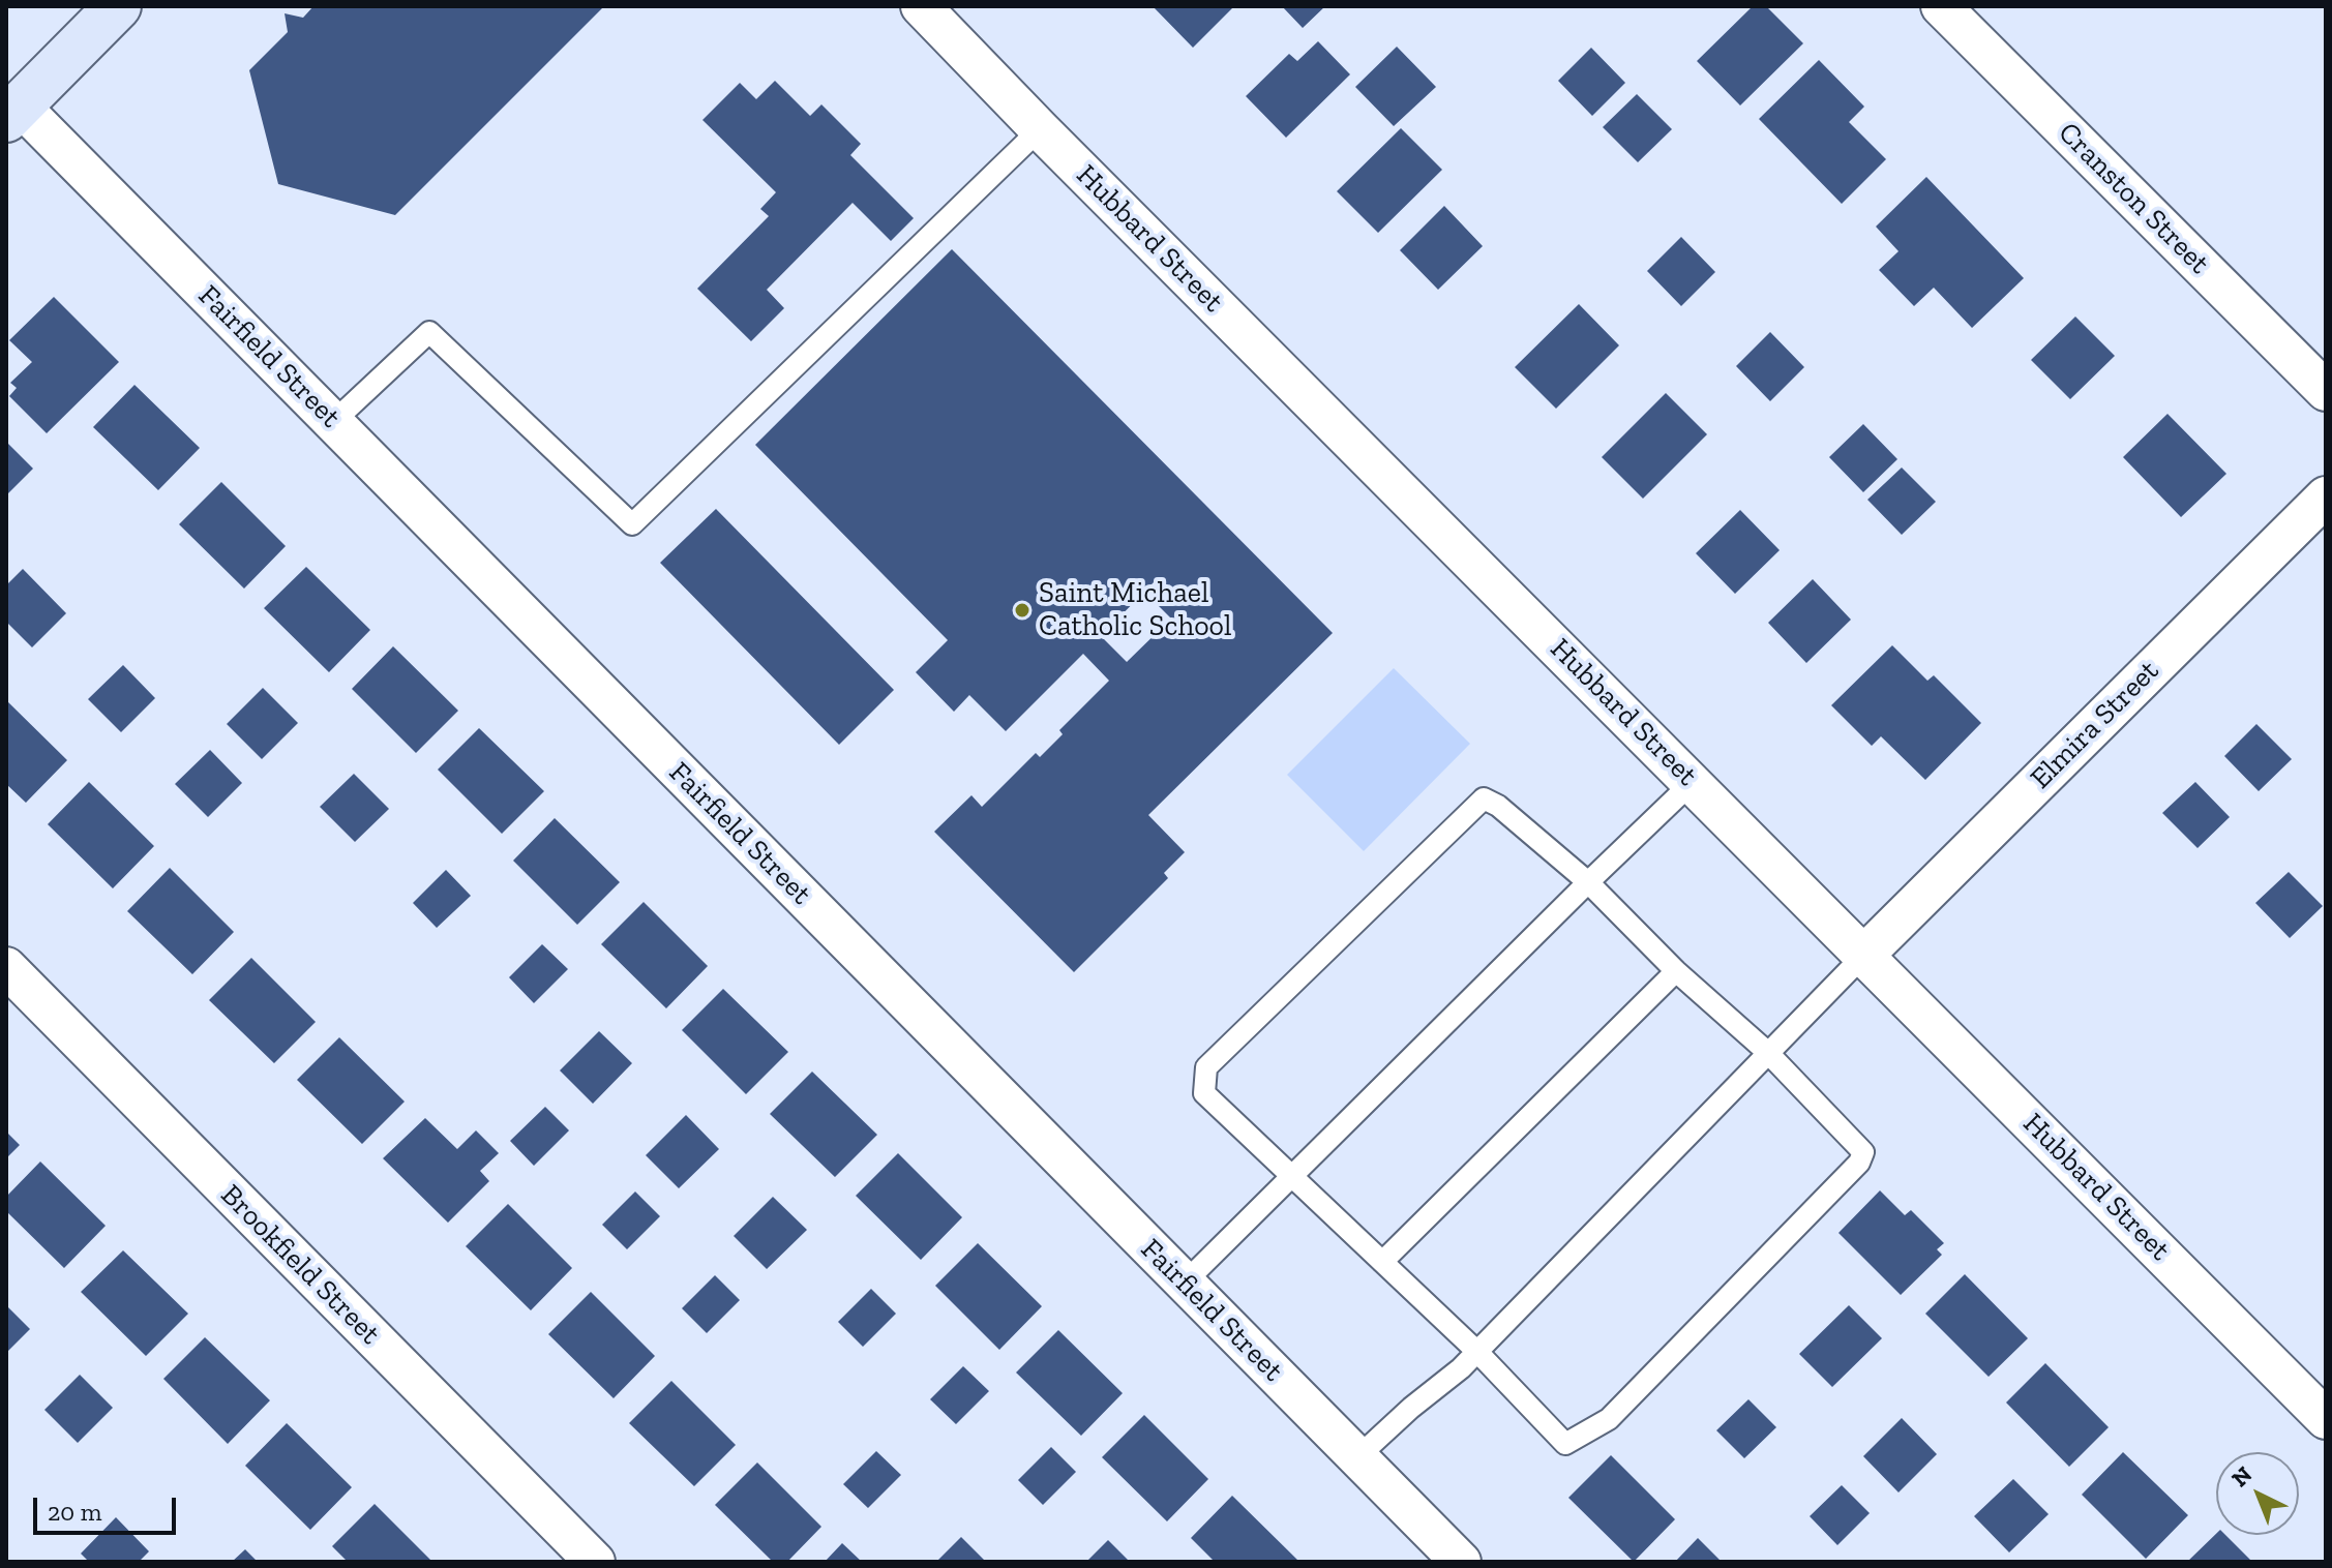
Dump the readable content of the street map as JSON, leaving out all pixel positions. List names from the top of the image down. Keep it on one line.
{"streets":{"street":["Cranston Street","Hubbard Street","Fairfield Street","Elmira Street","Brookfield Street"]},"crossings":[["Hubbard Street","Elmira Street"]],"places":["Saint Michael Catholic School"],"scale_bar":"20 m","north":"top left"}
